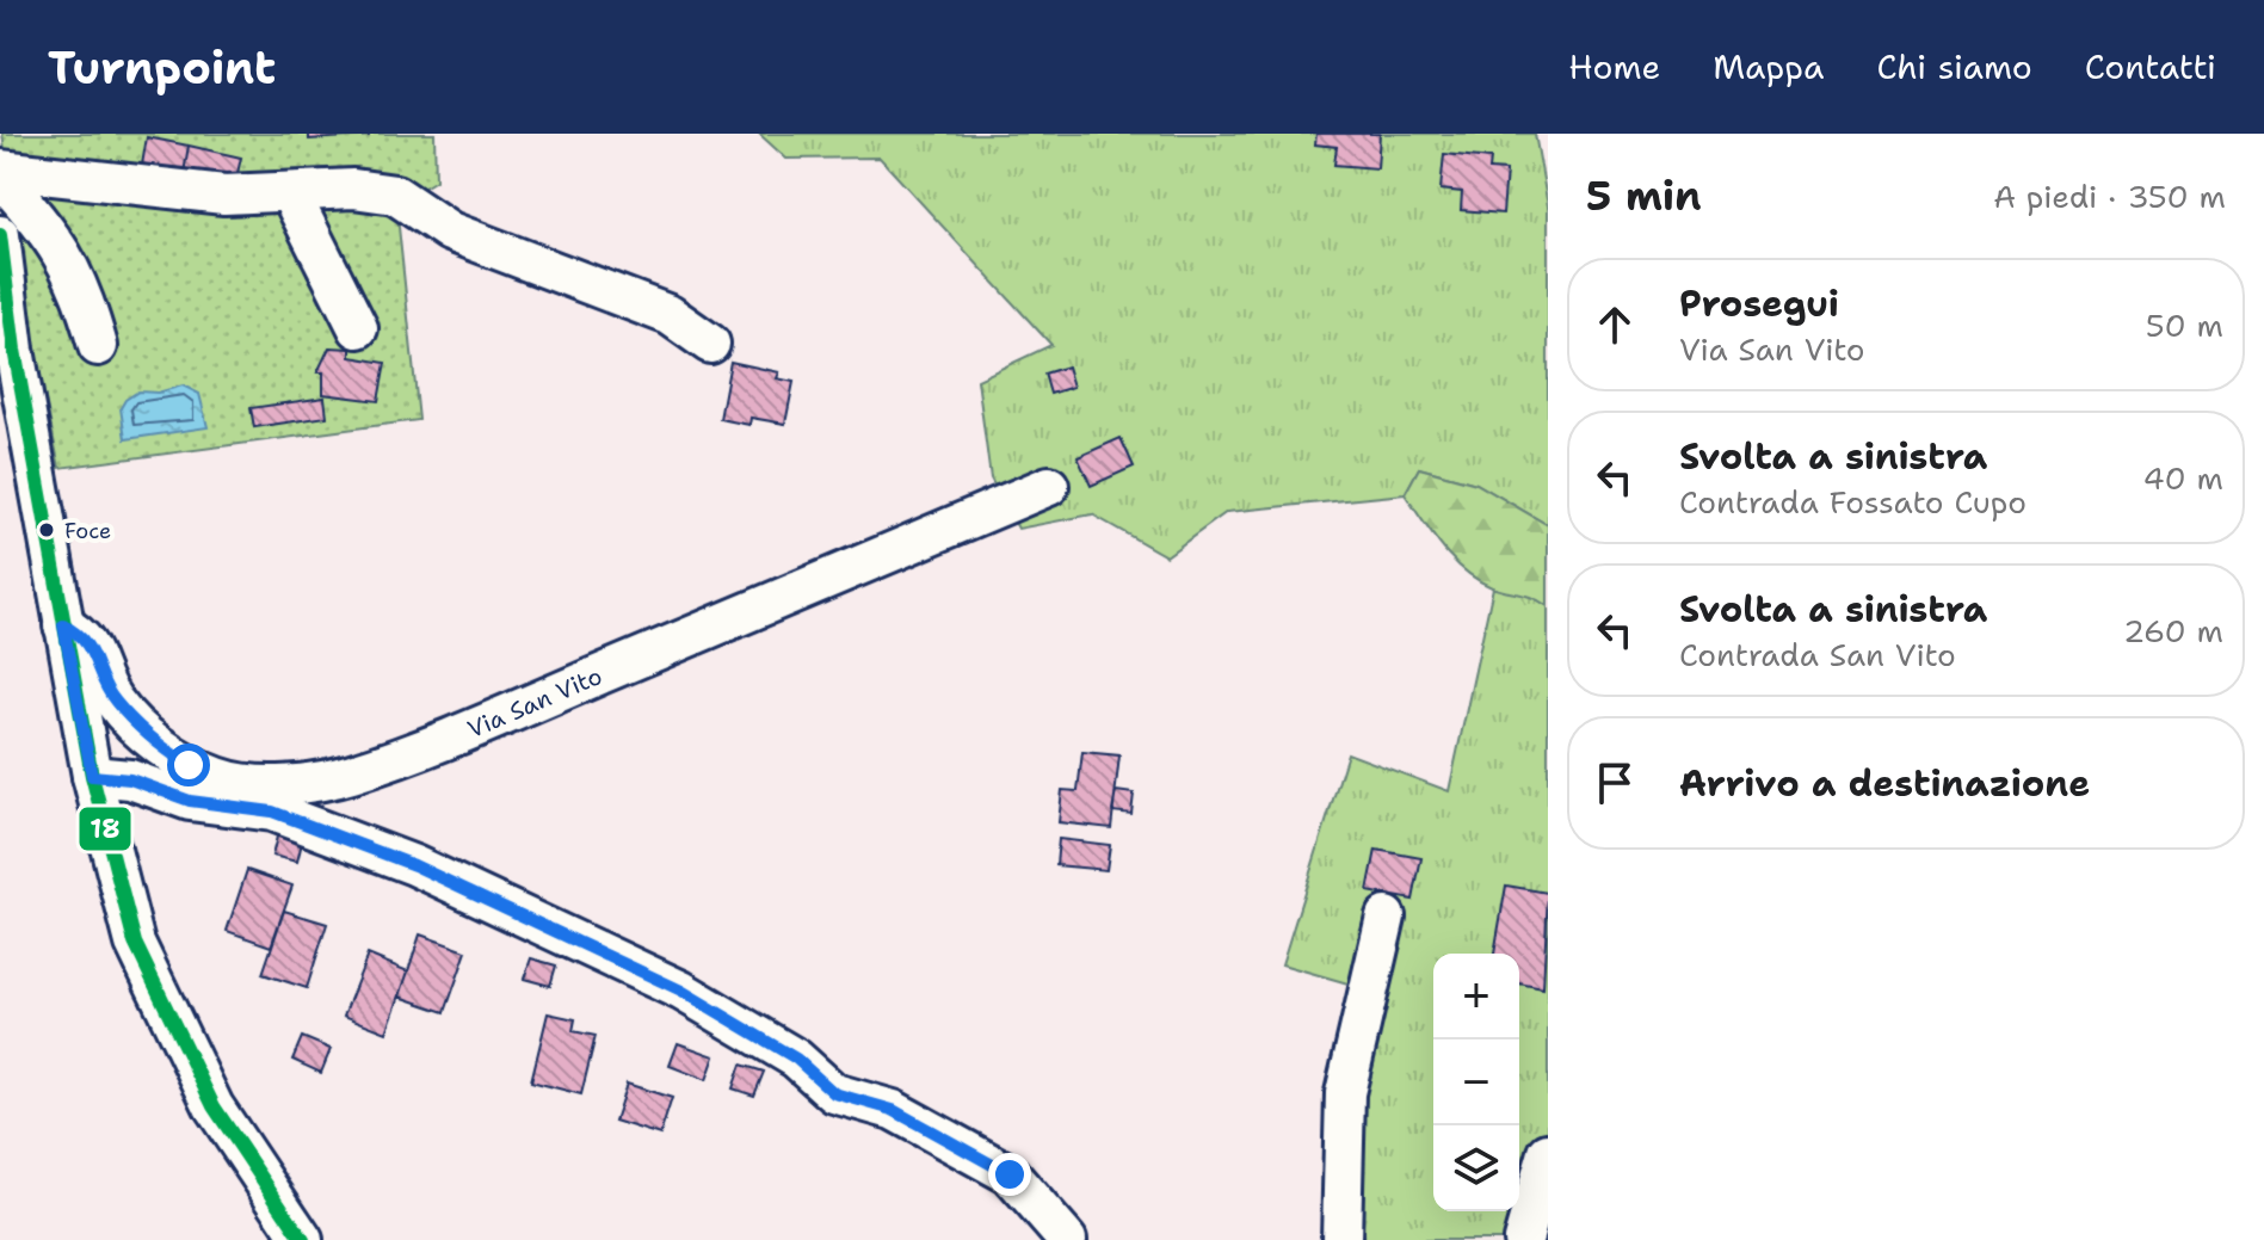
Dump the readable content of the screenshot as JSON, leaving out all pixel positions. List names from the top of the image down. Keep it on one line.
{"streets":{"street":["Via San Vito"]},"places":["Foce"],"lines":["transit line 18"],"page":{"header":"Turnpoint","nav":["Home","Mappa","Chi siamo","Contatti"],"heading":["5 min","A piedi · 350 m"],"list":[["Prosegui","Via San Vito","50 m"],["Svolta a sinistra","Contrada Fossato Cupo","40 m"],["Svolta a sinistra","Contrada San Vito","260 m"],"Arrivo a destinazione"],"map_buttons":["+","−"]}}
